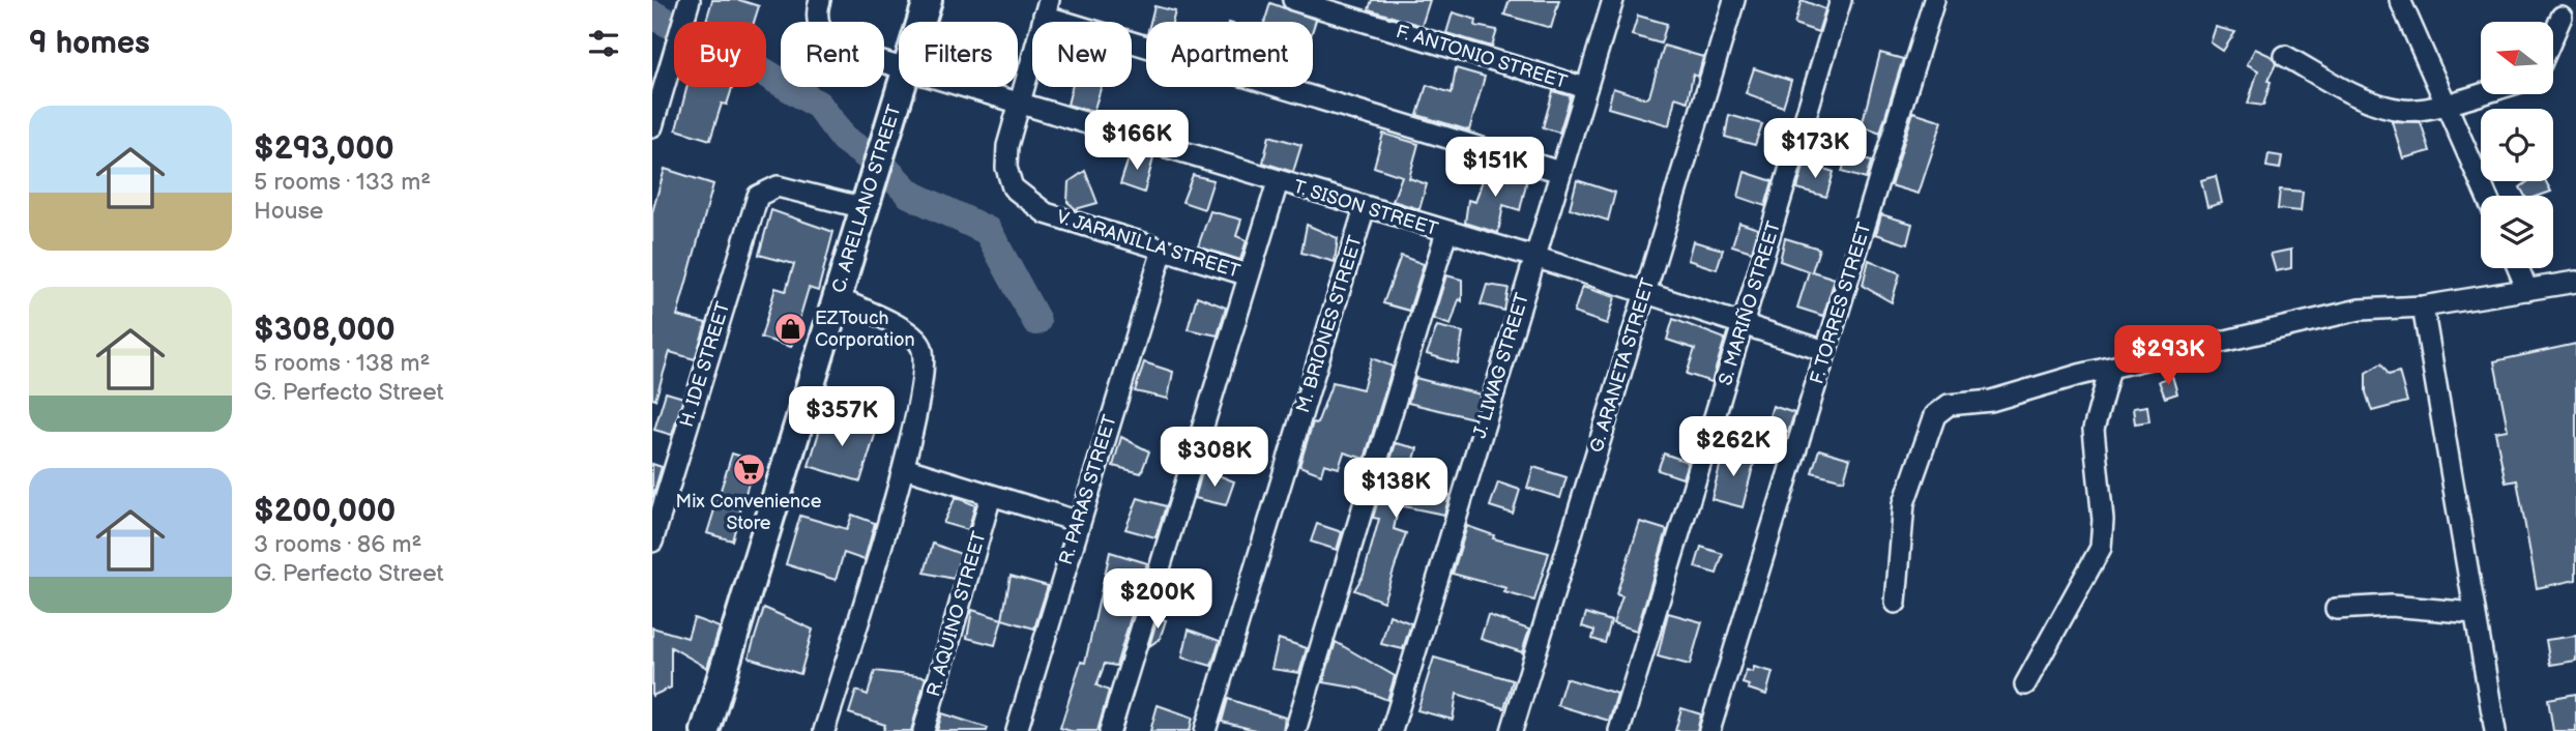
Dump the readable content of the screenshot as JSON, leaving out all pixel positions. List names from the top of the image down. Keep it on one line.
{"streets":{"street":["F. ANTONIO STREET","C. ARELLANO STREET","T. SISON STREET","V. JARANILLA STREET","S. MARIÑO STREET","F. TORRES STREET","M. BRIONES STREET","H. IDE STREET","J. LIWAG STREET","G. ARANETA STREET","R. PARAS STREET","R. AQUINO STREET"]},"crossings":[["F. ANTONIO STREET","J. LIWAG STREET"],["C. ARELLANO STREET","H. IDE STREET"],["T. SISON STREET","V. JARANILLA STREET"],["T. SISON STREET","S. MARIÑO STREET"],["T. SISON STREET","F. TORRES STREET"],["T. SISON STREET","M. BRIONES STREET"],["T. SISON STREET","J. LIWAG STREET"],["T. SISON STREET","G. ARANETA STREET"],["V. JARANILLA STREET","R. PARAS STREET"]],"places":{"shop":["EZTouch Corporation"],"supermarket":["Mix Convenience Store"]},"north":"left","page":{"heading":"9 homes","chip":["Buy","Rent","Filters","New","Apartment"],"list":[{"name":"$293,000","note":"5 rooms · 133 m² · House"},{"name":"$308,000","note":"5 rooms · 138 m² · G. Perfecto Street"},{"name":"$200,000","note":"3 rooms · 86 m² · G. Perfecto Street"}],"price":["$166K","$173K","$151K","$293K","$357K","$262K","$308K","$138K","$200K"]}}
